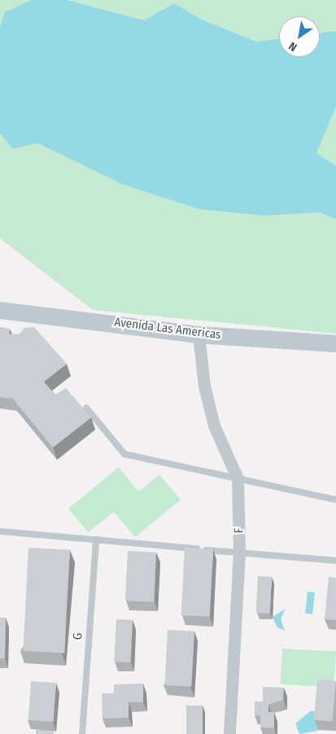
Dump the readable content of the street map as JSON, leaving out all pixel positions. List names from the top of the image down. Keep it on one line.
{"streets":{"street":["Avenida Las Americas","F"],"lane":["G"]},"crossings":[["Avenida Las Americas","F"]],"north":"bottom left"}
